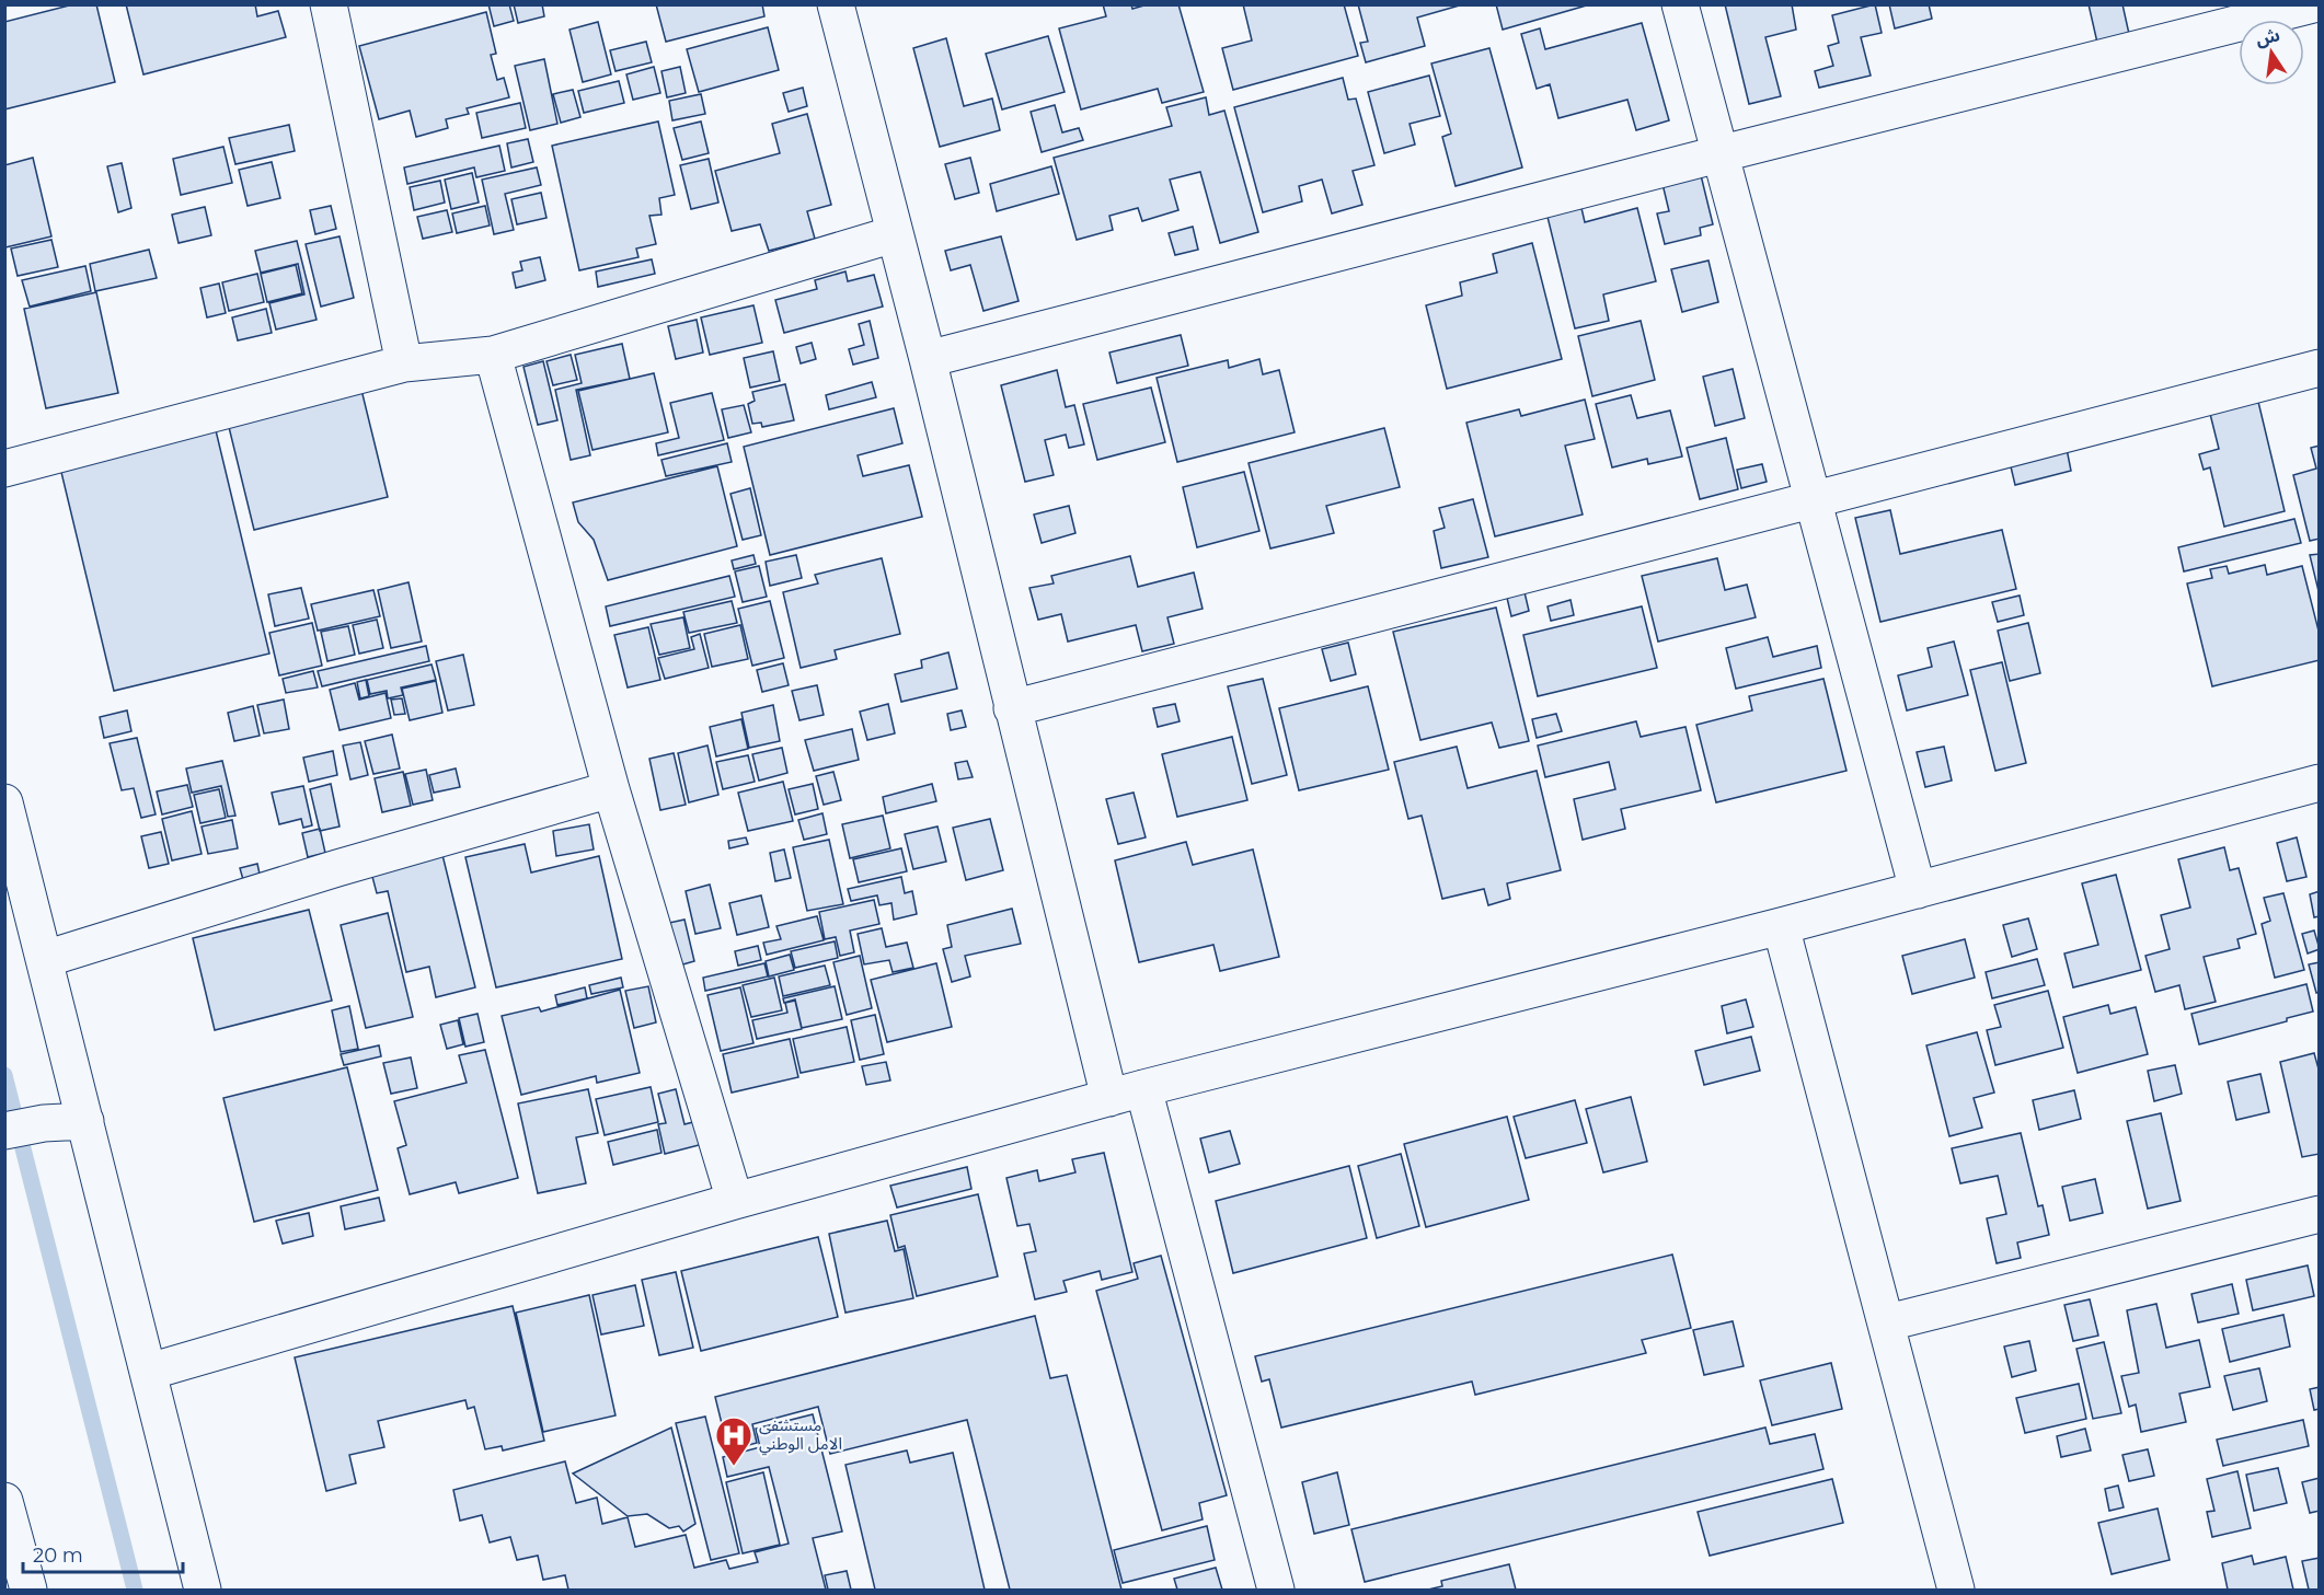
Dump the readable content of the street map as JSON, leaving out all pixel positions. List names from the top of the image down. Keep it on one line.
{"places":{"hospital":["مستشفى الامل الوطني"]},"scale_bar":"20 m","north":"top"}
